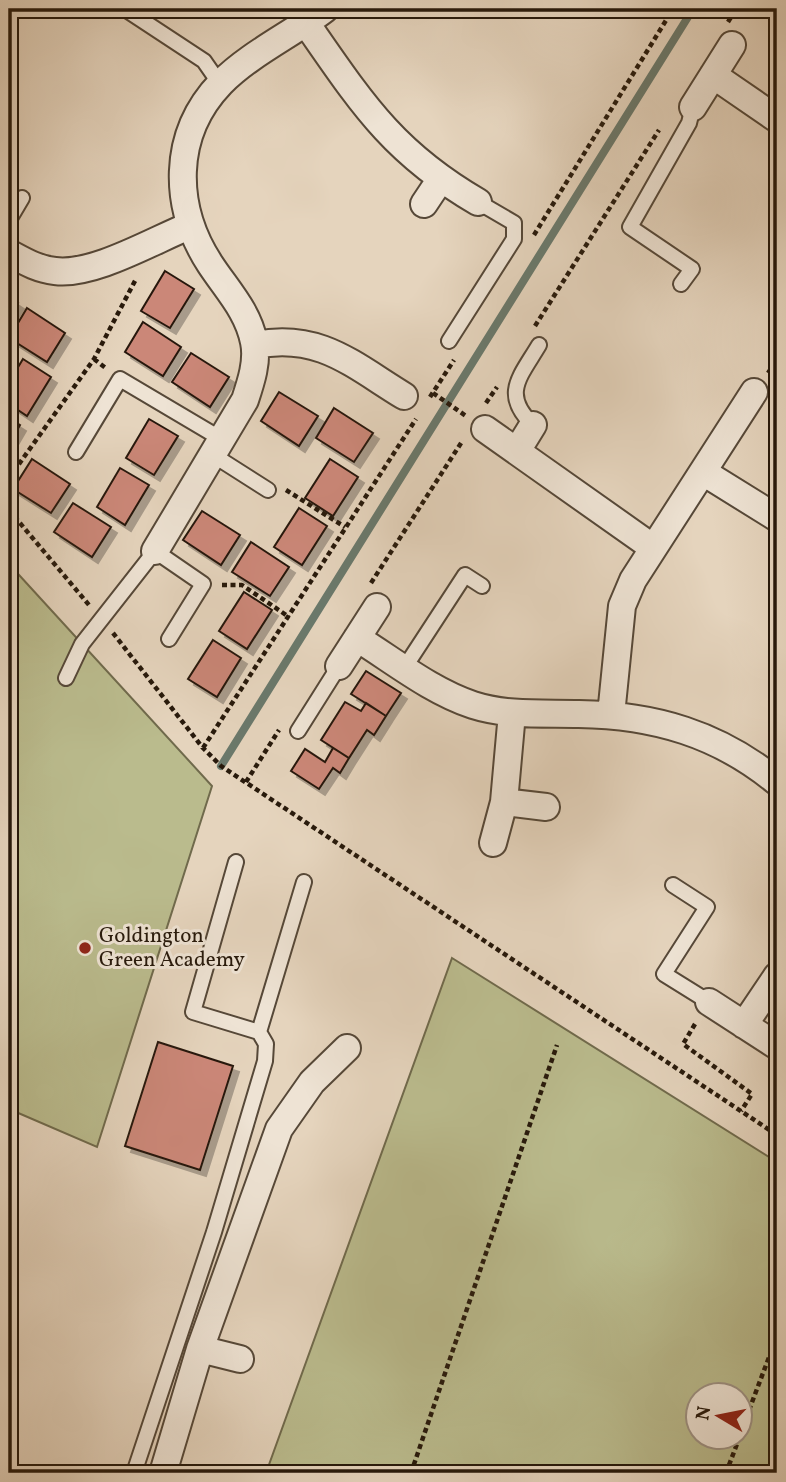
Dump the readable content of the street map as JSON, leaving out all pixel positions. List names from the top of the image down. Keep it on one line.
{"places":["Goldington Green Academy"],"north":"left"}
